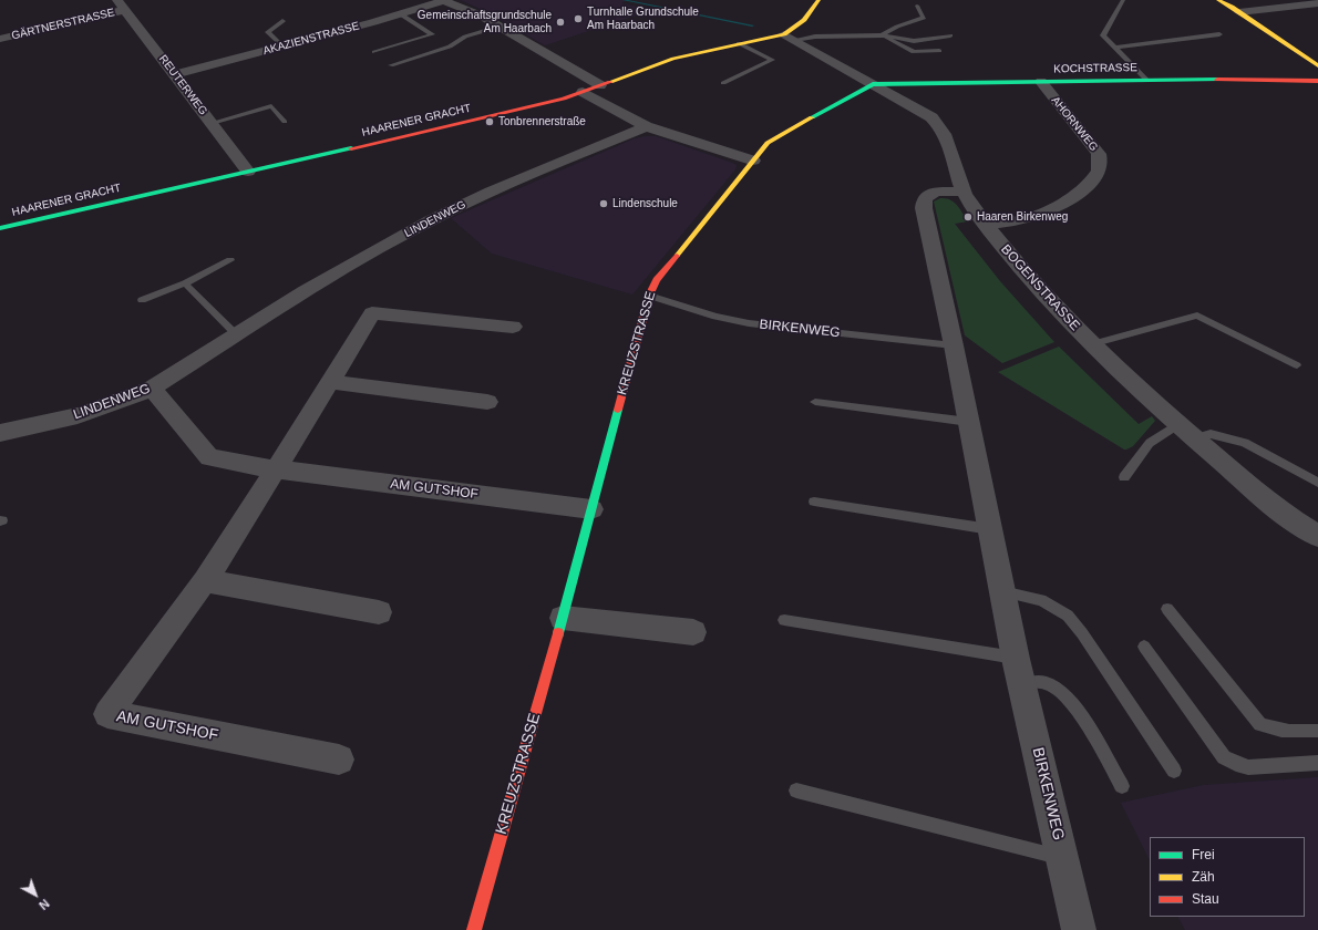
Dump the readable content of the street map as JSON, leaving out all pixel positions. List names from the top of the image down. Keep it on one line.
{"streets":{"street":["GÄRTNERSTRASSE","AKAZIENSTRASSE","KOCHSTRASSE","REUTERWEG","HAARENER GRACHT","AHORNWEG","LINDENWEG","BOGENSTRASSE","BIRKENWEG","KREUZSTRASSE","AM GUTSHOF"]},"crossings":[["GÄRTNERSTRASSE","REUTERWEG"],["AKAZIENSTRASSE","REUTERWEG"],["KOCHSTRASSE","AHORNWEG"],["KOCHSTRASSE","BOGENSTRASSE"],["KOCHSTRASSE","KREUZSTRASSE"],["REUTERWEG","HAARENER GRACHT"],["HAARENER GRACHT","BOGENSTRASSE"],["AHORNWEG","BOGENSTRASSE"],["LINDENWEG","AM GUTSHOF"],["BOGENSTRASSE","BIRKENWEG"],["BOGENSTRASSE","KREUZSTRASSE"],["BIRKENWEG","KREUZSTRASSE"],["KREUZSTRASSE","AM GUTSHOF"]],"places":["Turnhalle Grundschule Am Haarbach","Gemeinschaftsgrundschule Am Haarbach","Tonbrennerstraße","Lindenschule","Haaren Birkenweg"],"legend":["Frei","Zäh","Stau"],"north":"bottom right"}
